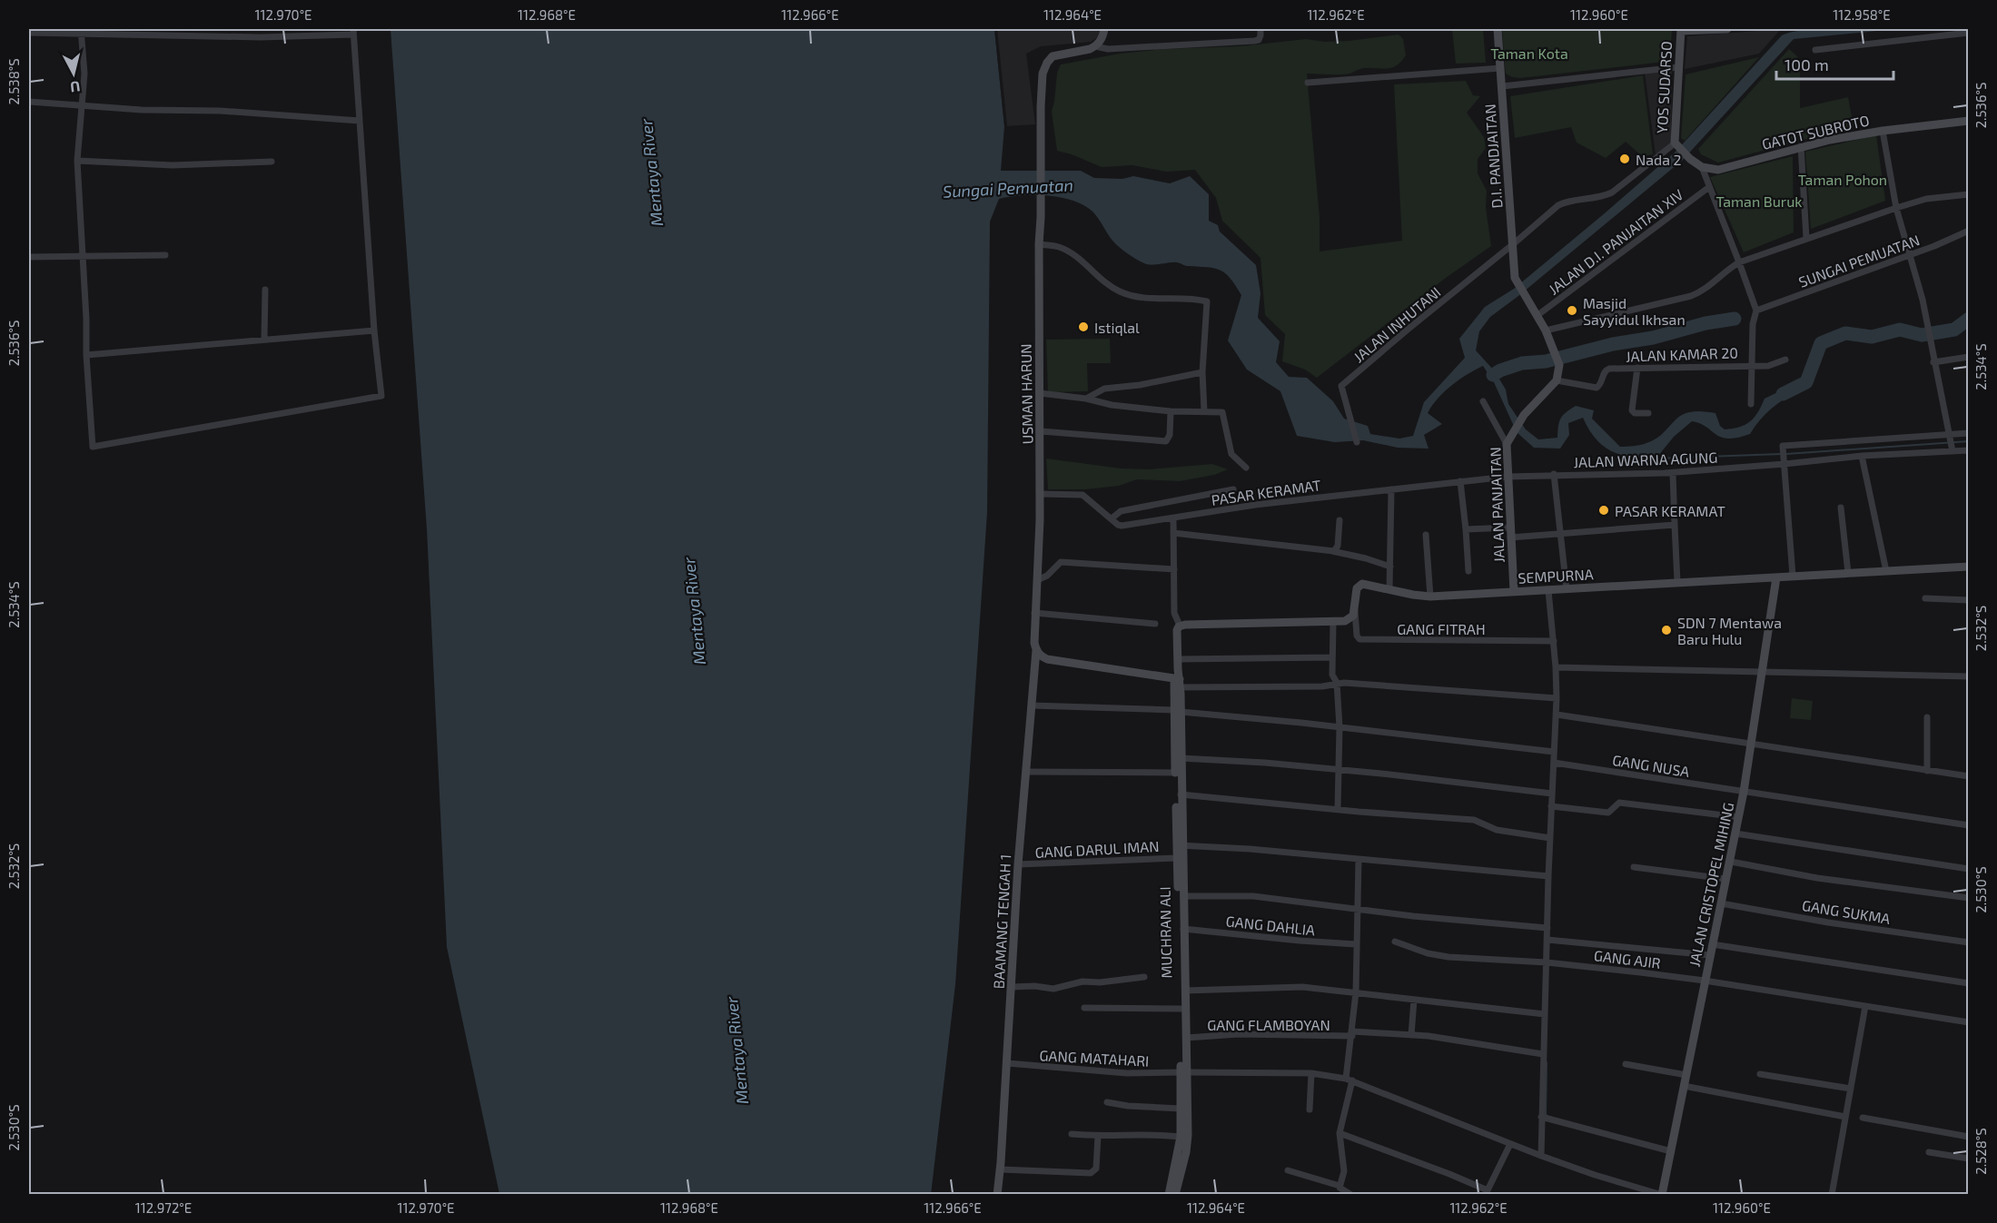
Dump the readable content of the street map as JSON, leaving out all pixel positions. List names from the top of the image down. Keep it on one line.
{"streets":{"street":["YOS SUDARSO","GATOT SUBROTO","D.I. PANDJAITAN","JALAN D.I. PANJAITAN XIV","SUNGAI PEMUATAN","JALAN INHUTANI","JALAN KAMAR 20","USMAN HARUN","JALAN WARNA AGUNG","PASAR KERAMAT","JALAN PANJAITAN","SEMPURNA","GANG FITRAH","GANG NUSA","GANG DARUL IMAN","JALAN CRISTOPEL MIHING","GANG SUKMA","BAAMANG TENGAH 1","GANG DAHLIA","MUCHRAN ALI","GANG AJIR","GANG FLAMBOYAN","GANG MATAHARI"]},"crossings":[["YOS SUDARSO","JALAN INHUTANI"],["D.I. PANDJAITAN","JALAN D.I. PANJAITAN XIV"],["D.I. PANDJAITAN","JALAN INHUTANI"],["JALAN KAMAR 20","JALAN PANJAITAN"],["USMAN HARUN","PASAR KERAMAT"],["USMAN HARUN","BAAMANG TENGAH 1"],["JALAN WARNA AGUNG","PASAR KERAMAT"],["JALAN WARNA AGUNG","JALAN PANJAITAN"],["PASAR KERAMAT","JALAN PANJAITAN"],["JALAN PANJAITAN","SEMPURNA"],["SEMPURNA","GANG FITRAH"],["SEMPURNA","JALAN CRISTOPEL MIHING"],["GANG NUSA","JALAN CRISTOPEL MIHING"],["GANG DARUL IMAN","BAAMANG TENGAH 1"],["GANG DARUL IMAN","MUCHRAN ALI"],["JALAN CRISTOPEL MIHING","GANG SUKMA"],["JALAN CRISTOPEL MIHING","GANG AJIR"],["JALAN CRISTOPEL MIHING","GANG MATAHARI"],["BAAMANG TENGAH 1","GANG MATAHARI"],["GANG DAHLIA","MUCHRAN ALI"],["MUCHRAN ALI","GANG FLAMBOYAN"],["MUCHRAN ALI","GANG MATAHARI"]],"water":["Mentaya River","Sungai Pemuatan"],"parks":["Taman Kota","Taman Pohon","Taman Buruk"],"places":["Nada 2","Masjid Sayyidul Ikhsan","Istiqlal","PASAR KERAMAT","SDN 7 Mentawa Baru Hulu"],"scale_bar":"100 m","north":"bottom","coordinates":["112.970°E","112.968°E","112.966°E","112.964°E","112.962°E","112.960°E","112.958°E","2.538°S","2.536°S","2.534°S","2.532°S","2.530°S","2.528°S","112.972°E"]}
